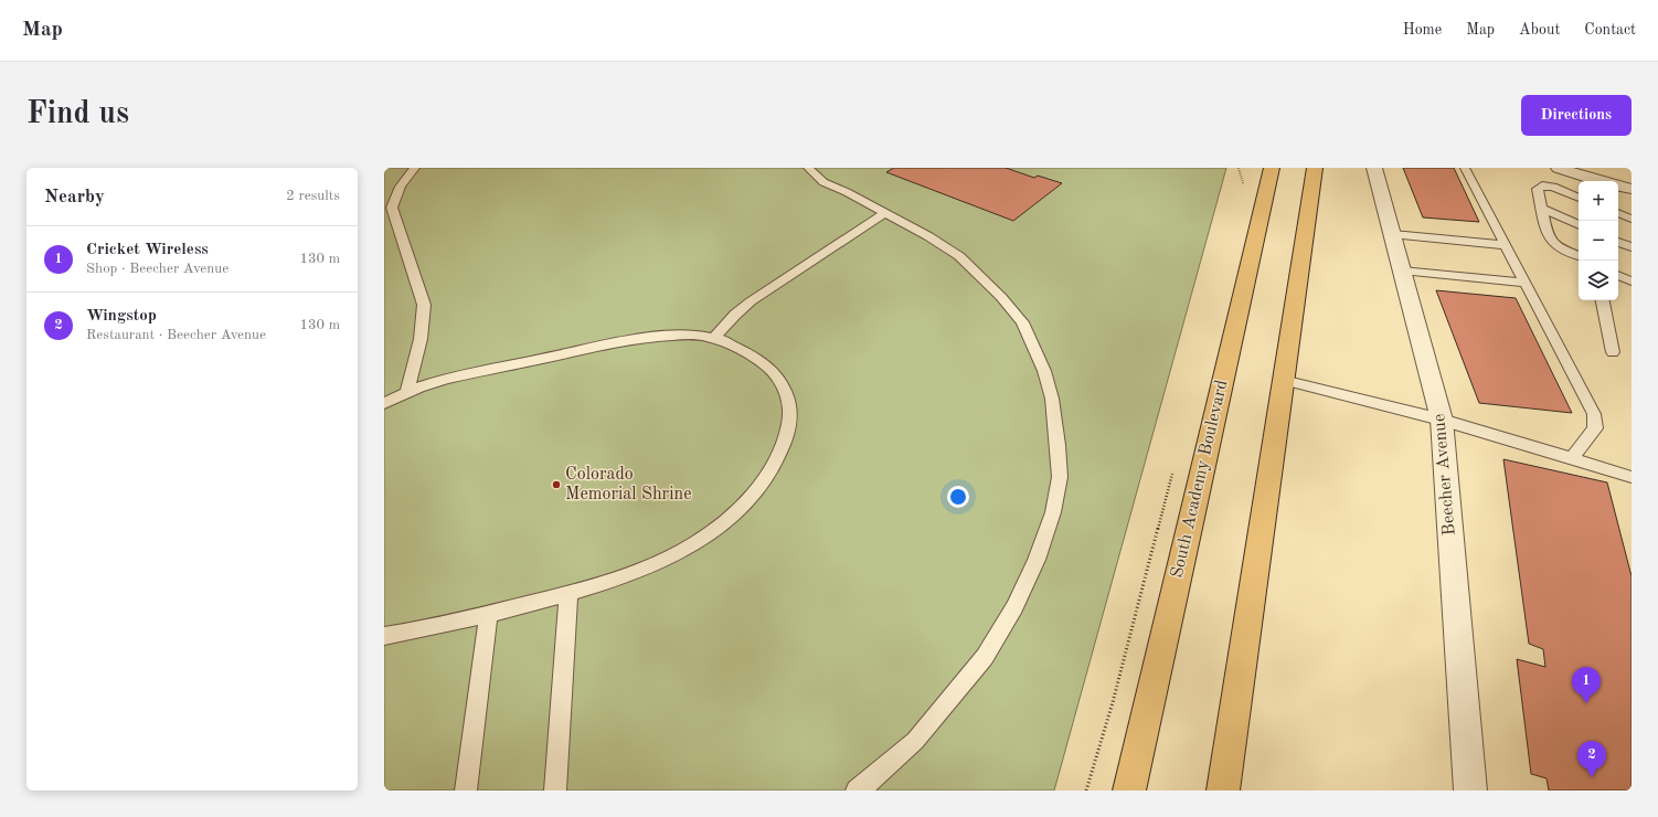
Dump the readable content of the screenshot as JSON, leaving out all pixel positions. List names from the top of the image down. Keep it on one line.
{"streets":{"highway":["South Academy Boulevard"],"street":["Beecher Avenue"]},"places":["Colorado Memorial Shrine"],"page":{"header":"Map","nav":["Home","Map","About","Contact"],"buttons":"Directions","title":"Find us","heading":["Nearby","2 results"],"map_buttons":["+","−"],"list":[{"mark":"1","name":"Cricket Wireless","note":"Shop · Beecher Avenue","value":"130 m"},{"mark":"2","name":"Wingstop","note":"Restaurant · Beecher Avenue","value":"130 m"}],"pins":["1","2"]}}
